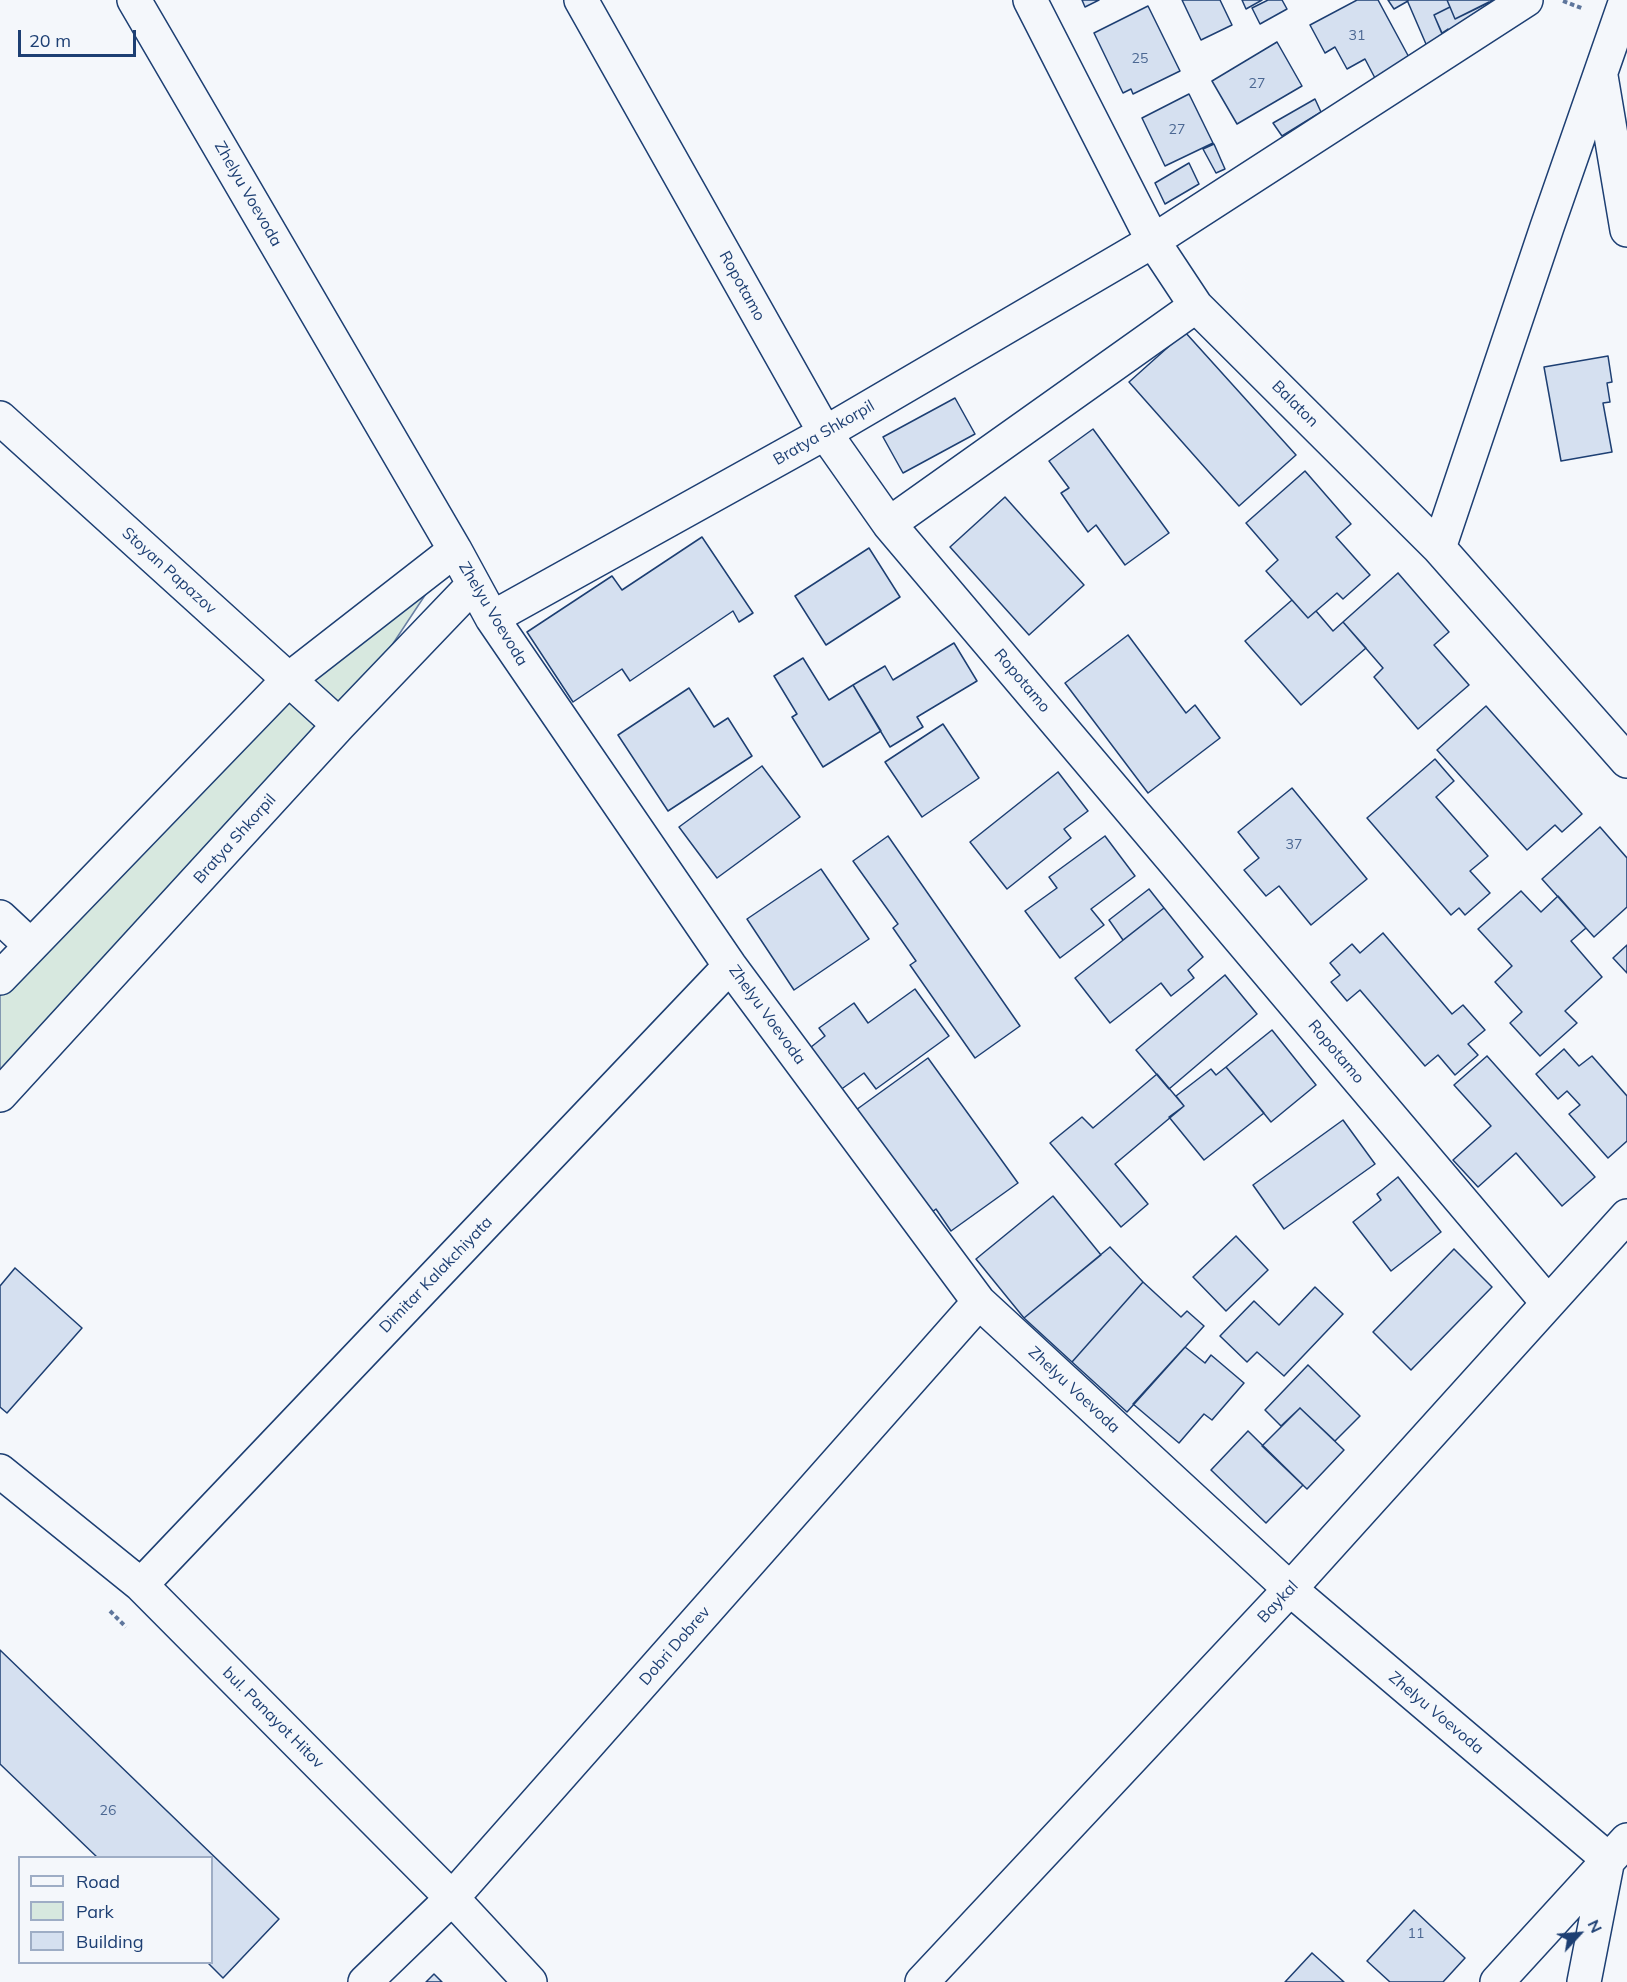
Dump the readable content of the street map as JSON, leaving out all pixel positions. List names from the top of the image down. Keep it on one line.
{"streets":{"street":["Zhelyu Voevoda","Ropotamo","Balaton","Bratya Shkorpil","Stoyan Papazov","Dimitar Kalakchiyata","Baykal","Dobri Dobrev","bul. Panayot Hitov"]},"crossings":[["Zhelyu Voevoda","Bratya Shkorpil"],["Zhelyu Voevoda","Dimitar Kalakchiyata"],["Zhelyu Voevoda","Baykal"],["Zhelyu Voevoda","Dobri Dobrev"],["Ropotamo","Bratya Shkorpil"],["Ropotamo","Baykal"],["Balaton","Bratya Shkorpil"],["Bratya Shkorpil","Stoyan Papazov"],["Dimitar Kalakchiyata","bul. Panayot Hitov"],["Dobri Dobrev","bul. Panayot Hitov"]],"house_numbers":["31","25","27","27","37","26","11"],"legend":["Road","Park","Building"],"scale_bar":"20 m","north":"top right"}
